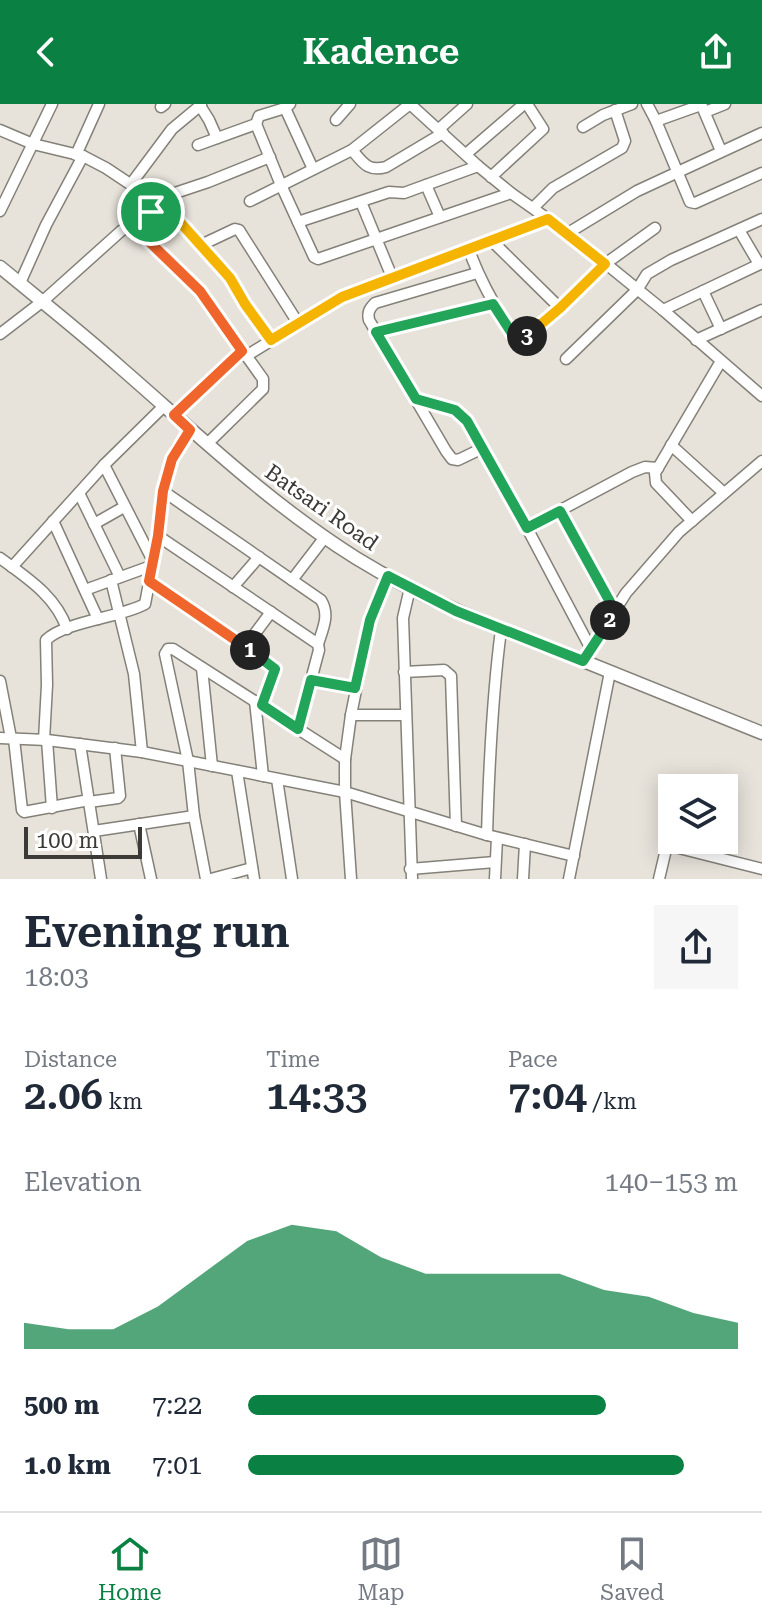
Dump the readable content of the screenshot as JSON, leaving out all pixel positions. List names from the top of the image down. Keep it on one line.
{"streets":{"main road":["Batsari Road"]},"scale_bar":"100 m","page":{"header":"Kadence","pins":["3","2","1"],"scale":"100 m","heading":["Evening run","18:03"],"stats":[["Distance","2.06 km"],["Time","14:33"],["Pace","7:04 /km"]],"chart":["Elevation","140–153 m"],"list":[{"name":"500 m","note":"7:22"},{"name":"1.0 km","note":"7:01"}],"tabs":["Home","Map","Saved"]}}
